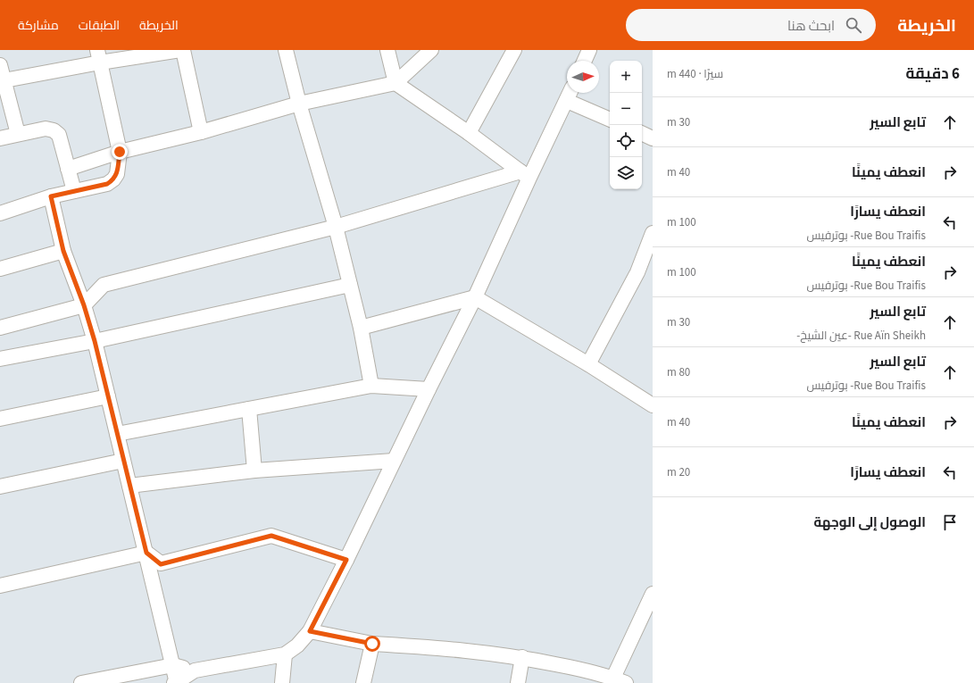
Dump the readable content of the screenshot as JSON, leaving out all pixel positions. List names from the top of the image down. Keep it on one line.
{"north":"right","page":{"header":"الخريطة","search":"ابحث هنا","nav":["الخريطة","الطبقات","مشاركة"],"heading":["6 دقيقة","سيرًا · 440 m"],"map_buttons":["+","−"],"list":[["تابع السير","30 m"],["انعطف يمينًا","40 m"],["انعطف يسارًا","Rue Bou Traifis- بوترفيس","100 m"],["انعطف يمينًا","Rue Bou Traifis- بوترفيس","100 m"],["تابع السير","Rue Aïn Sheikh -عين الشيخ-","30 m"],["تابع السير","Rue Bou Traifis- بوترفيس","80 m"],["انعطف يمينًا","40 m"],["انعطف يسارًا","20 m"],"الوصول إلى الوجهة"]}}
